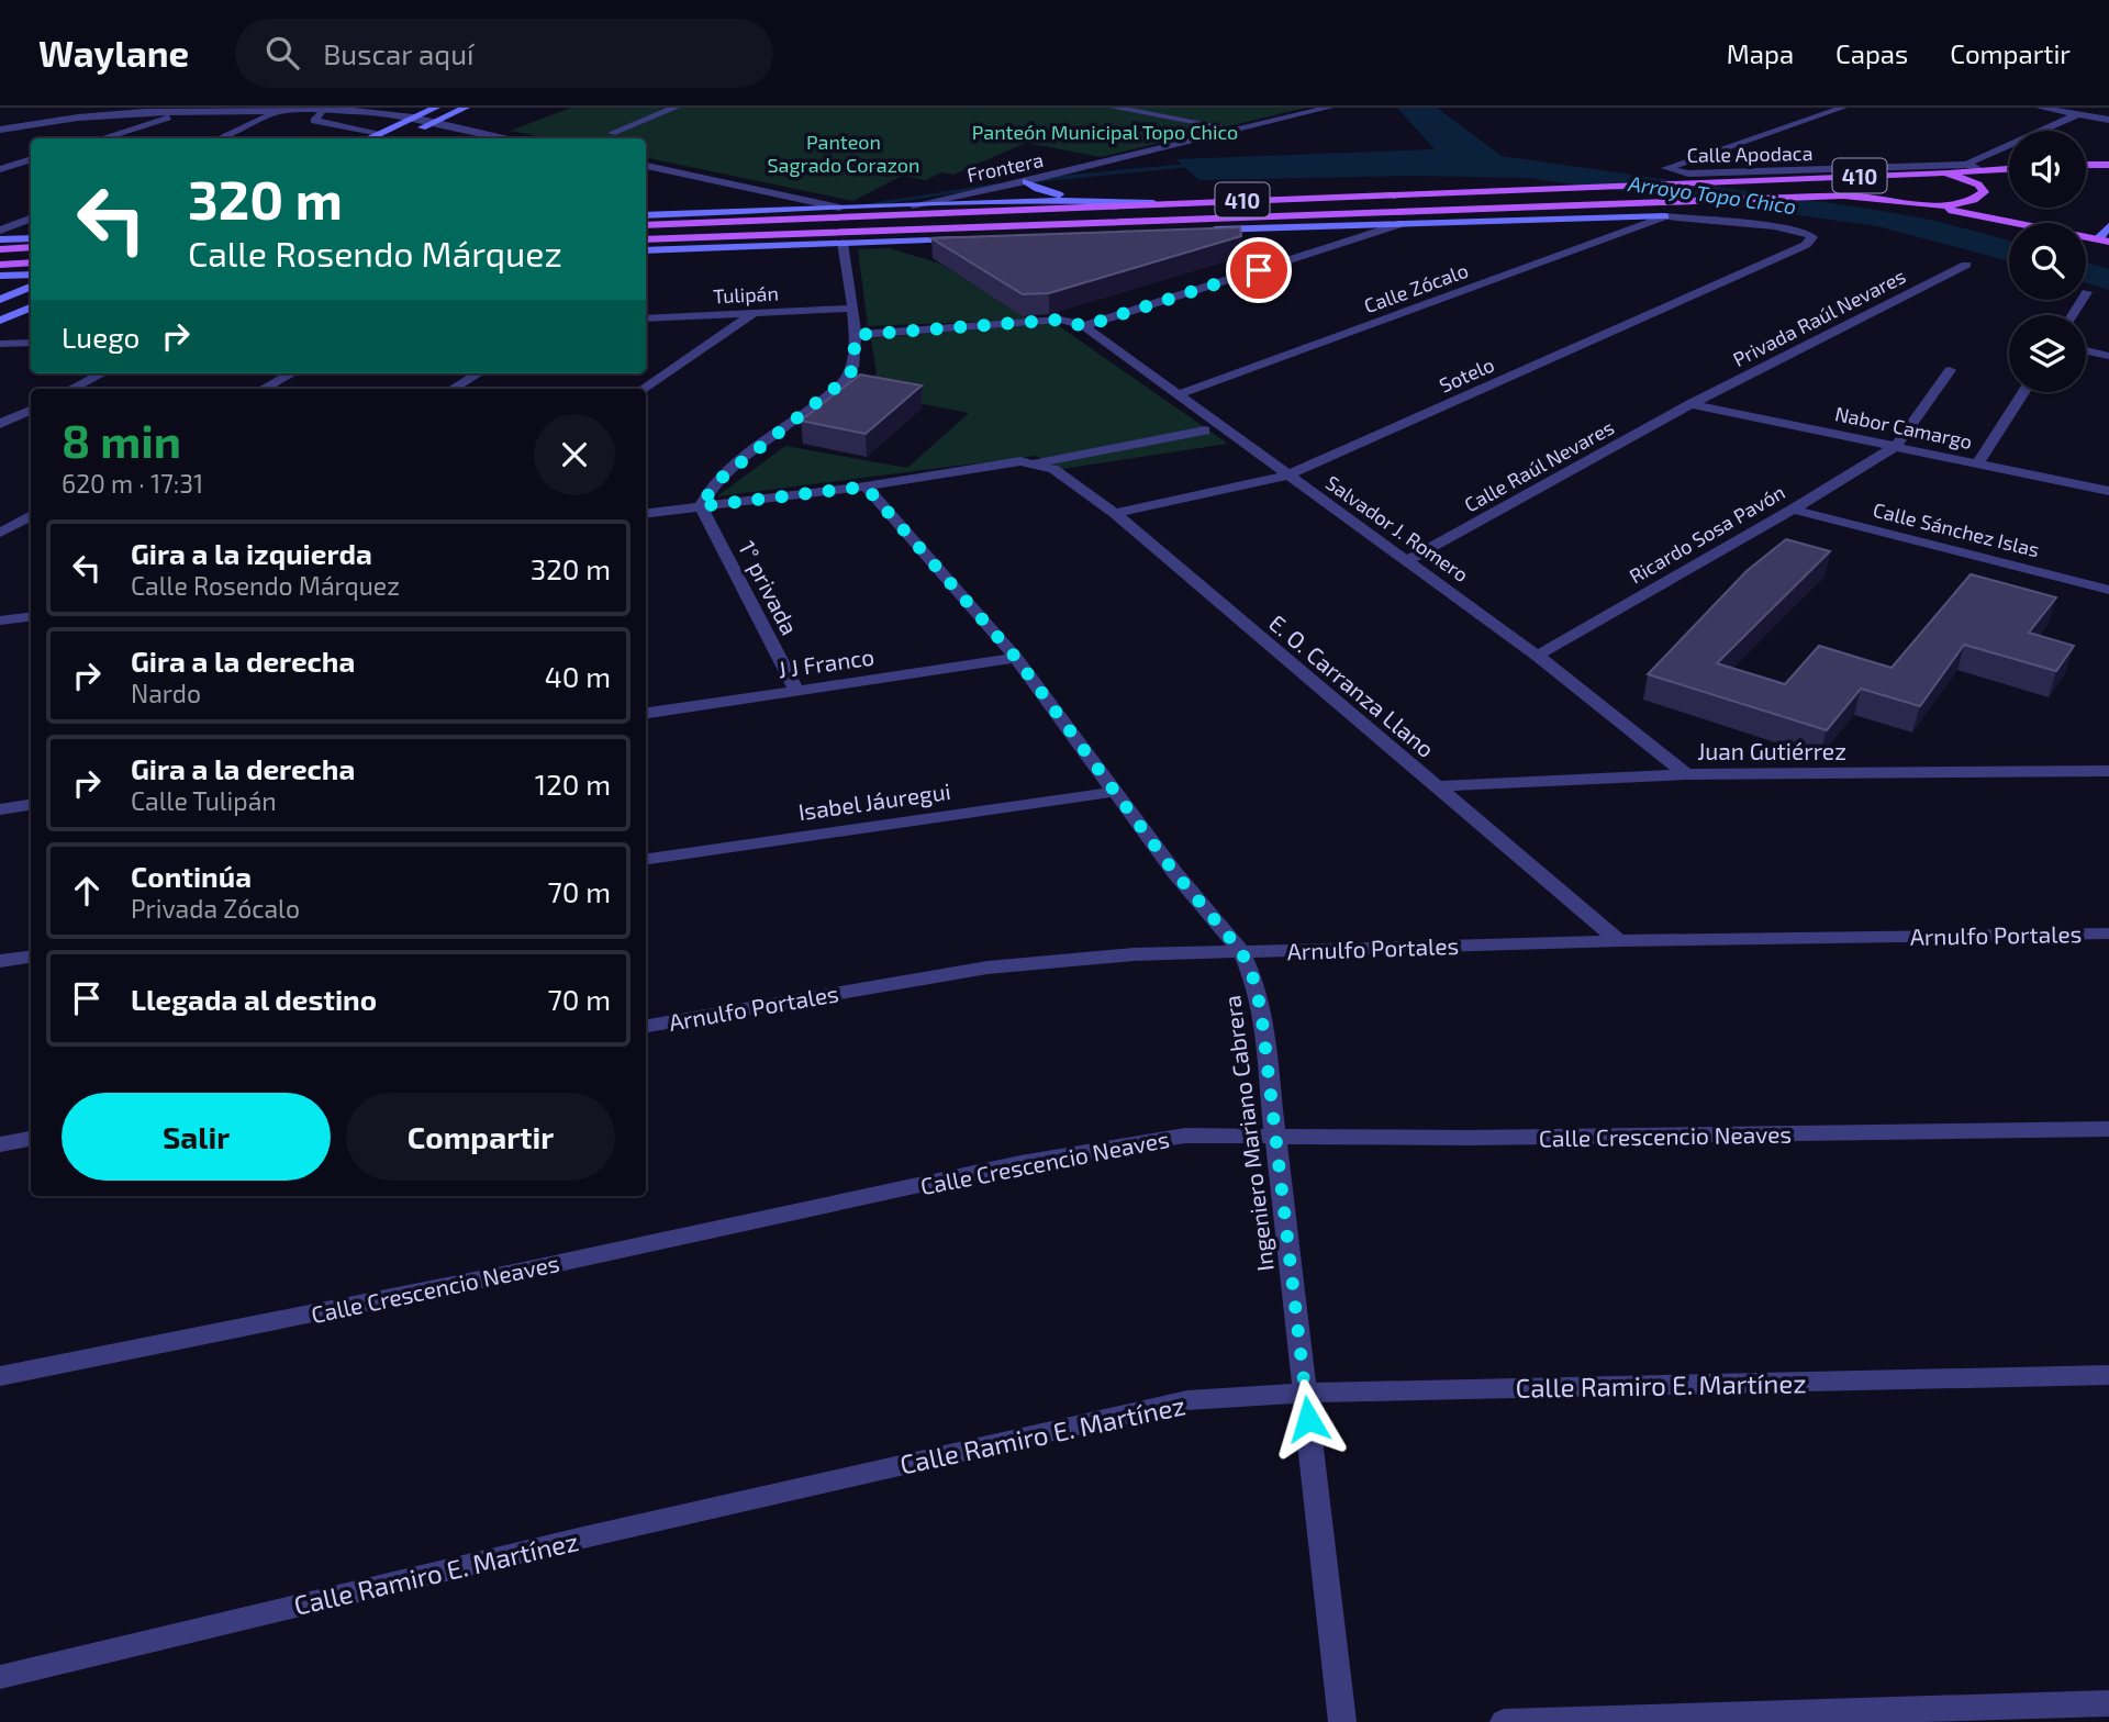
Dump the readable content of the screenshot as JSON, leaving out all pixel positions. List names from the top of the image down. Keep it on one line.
{"streets":{"main road":["410"],"street":["Calle Apodaca","Frontera","Calle Zócalo","Tulipán","Privada Raúl Nevares","Sotelo","Nabor Camargo","Calle Raúl Nevares","Salvador J. Romero","Calle Sánchez Islas","Ricardo Sosa Pavón","1° privada","J J Franco","E. O. Carranza Llano","Juan Gutiérrez","Isabel Jáuregui","Arnulfo Portales","Ingeniero Mariano Cabrera","Calle Crescencio Neaves","Calle Ramiro E. Martínez"]},"crossings":[["Frontera","410"],["410","Calle Zócalo"],["410","Sotelo"],["Calle Zócalo","Sotelo"],["Calle Zócalo","Salvador J. Romero"],["Privada Raúl Nevares","Nabor Camargo"],["Privada Raúl Nevares","Calle Raúl Nevares"],["Sotelo","Salvador J. Romero"],["Sotelo","E. O. Carranza Llano"],["Nabor Camargo","Calle Raúl Nevares"],["Nabor Camargo","Ricardo Sosa Pavón"],["Calle Raúl Nevares","Salvador J. Romero"],["Salvador J. Romero","Ricardo Sosa Pavón"],["Salvador J. Romero","Juan Gutiérrez"],["Calle Sánchez Islas","Ricardo Sosa Pavón"],["1° privada","J J Franco"],["J J Franco","Ingeniero Mariano Cabrera"],["E. O. Carranza Llano","Juan Gutiérrez"],["E. O. Carranza Llano","Arnulfo Portales"],["Isabel Jáuregui","Ingeniero Mariano Cabrera"],["Arnulfo Portales","Ingeniero Mariano Cabrera"],["Ingeniero Mariano Cabrera","Calle Crescencio Neaves"],["Ingeniero Mariano Cabrera","Calle Ramiro E. Martínez"]],"water":["Arroyo Topo Chico"],"parks":["Panteón Municipal Topo Chico","Panteon Sagrado Corazon"],"page":{"header":"Waylane","search":"Buscar aquí","nav":["Mapa","Capas","Compartir"],"turn":["320 m","Calle Rosendo Márquez"],"then":"Luego","heading":["8 min","620 m · 17:31"],"list":[{"name":"Gira a la izquierda","note":"Calle Rosendo Márquez","value":"320 m"},{"name":"Gira a la derecha","note":"Nardo","value":"40 m"},{"name":"Gira a la derecha","note":"Calle Tulipán","value":"120 m"},{"name":"Continúa","note":"Privada Zócalo","value":"70 m"},{"name":"Llegada al destino","value":"70 m"}],"buttons":["Salir","Compartir"]}}
